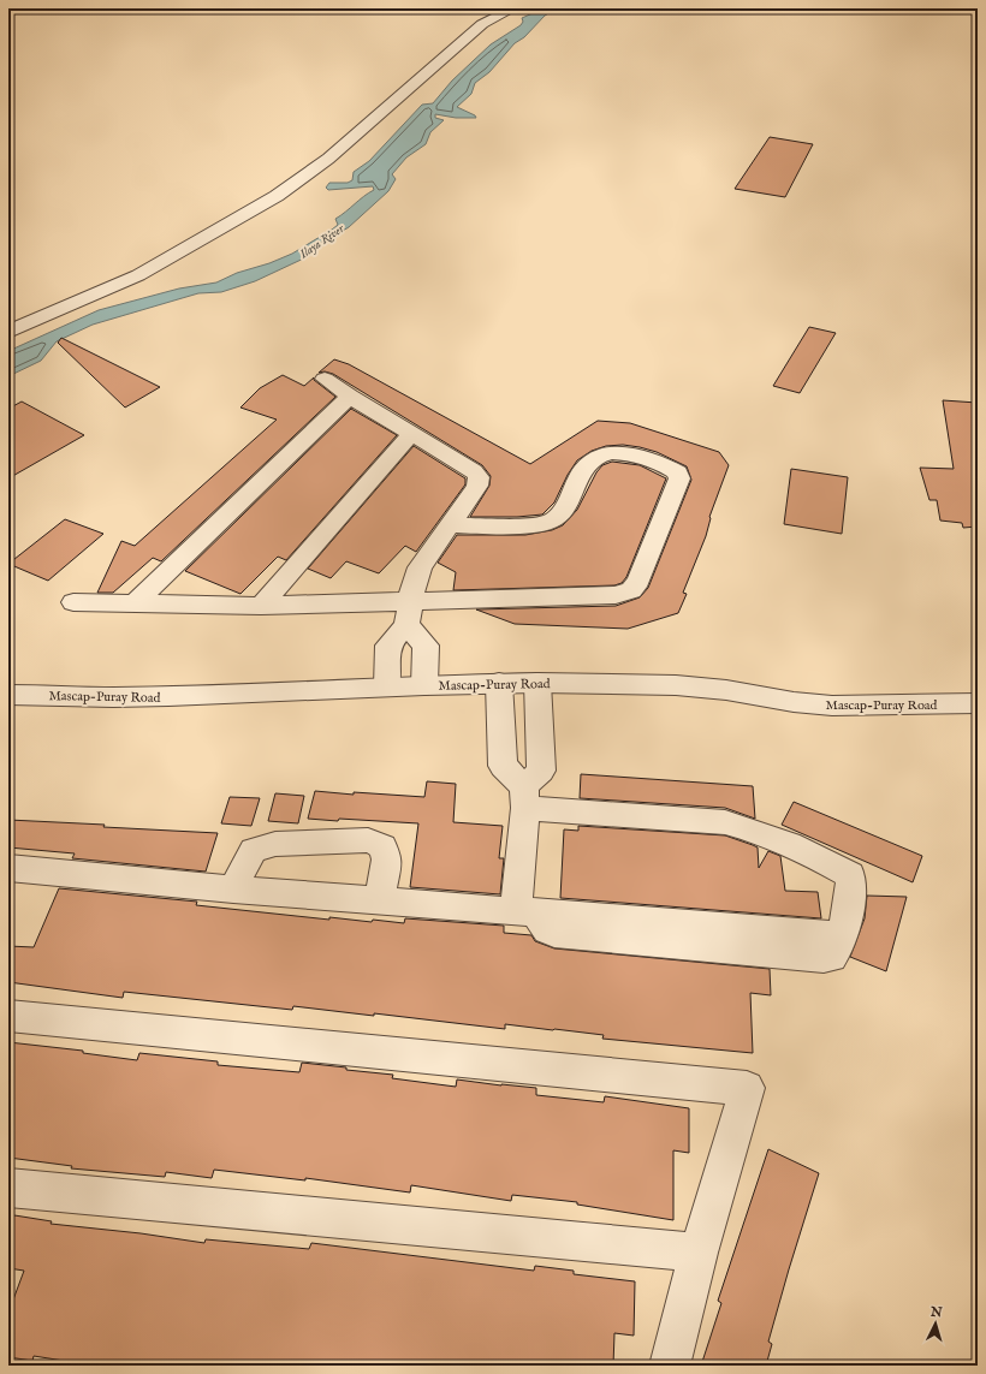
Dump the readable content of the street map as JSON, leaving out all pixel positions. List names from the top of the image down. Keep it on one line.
{"streets":{"street":["Mascap-Puray Road"]},"water":["Ilaya River"],"north":"top"}
